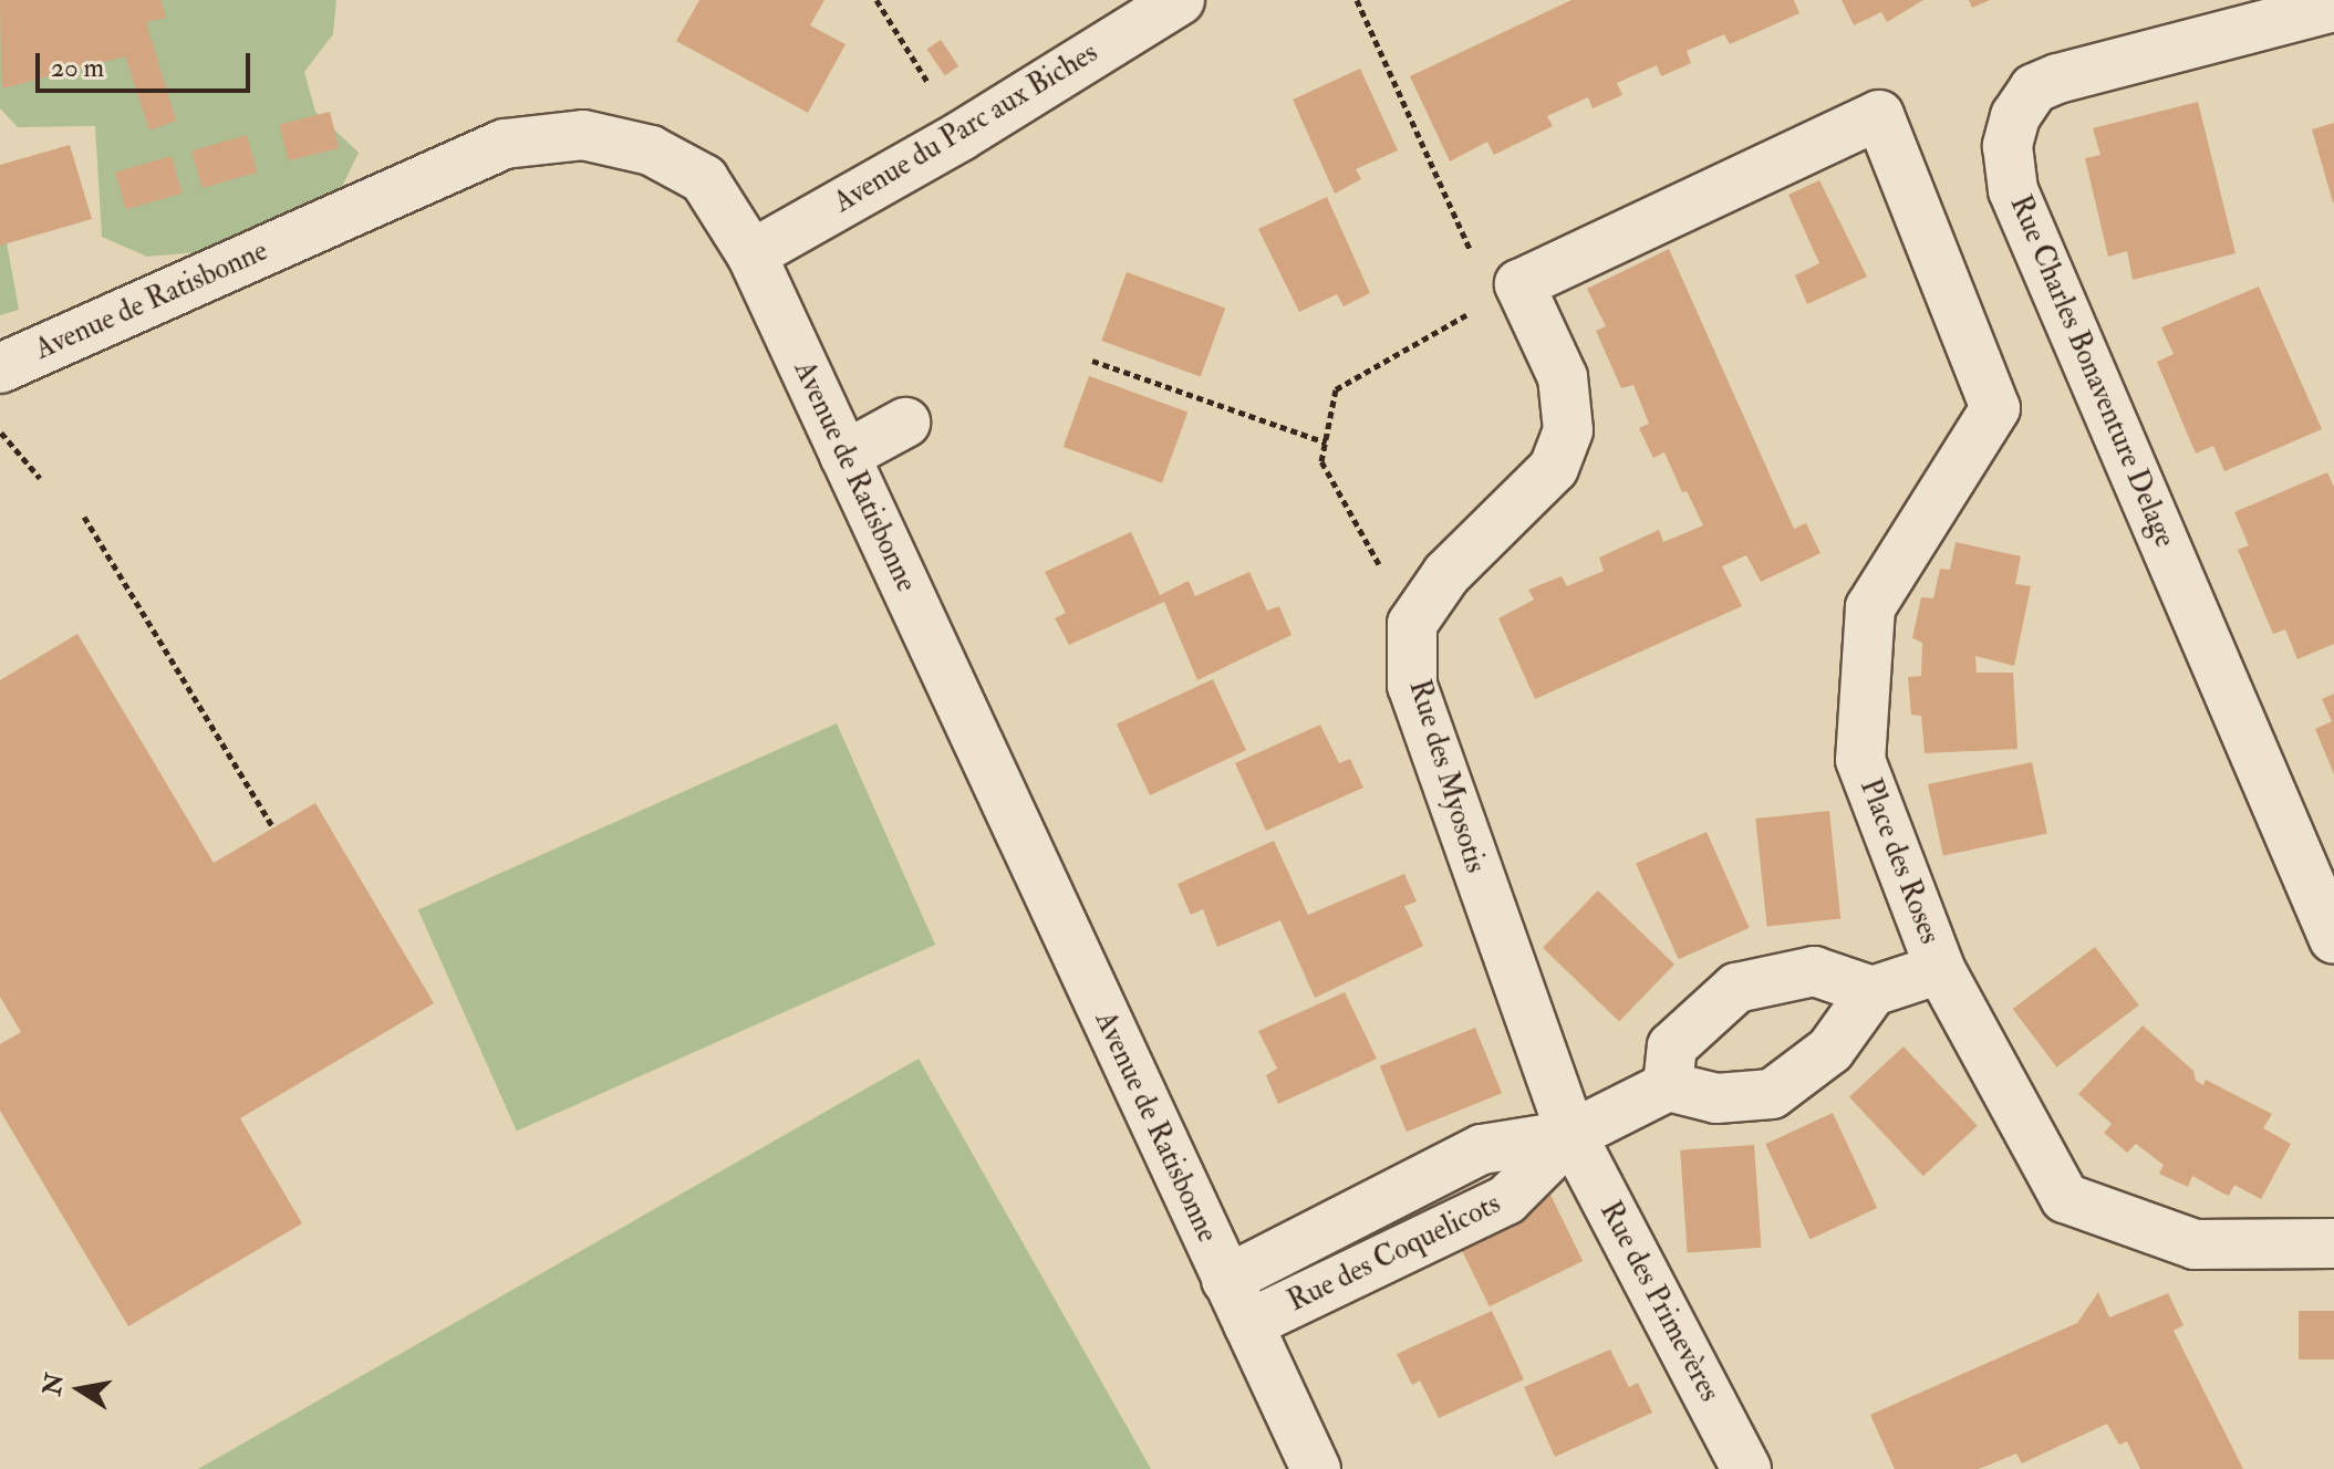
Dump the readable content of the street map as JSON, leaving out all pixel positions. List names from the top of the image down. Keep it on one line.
{"streets":{"street":["Avenue du Parc aux Biches","Avenue de Ratisbonne","Rue Charles Bonaventure Delage","Rue des Myosotis","Place des Roses","Rue des Coquelicots","Rue des Primevères"]},"crossings":[["Avenue du Parc aux Biches","Avenue de Ratisbonne"],["Avenue de Ratisbonne","Rue des Coquelicots"],["Rue des Myosotis","Rue des Coquelicots"],["Rue des Myosotis","Rue des Primevères"],["Rue des Coquelicots","Rue des Primevères"]],"scale_bar":"20 m","north":"left"}
